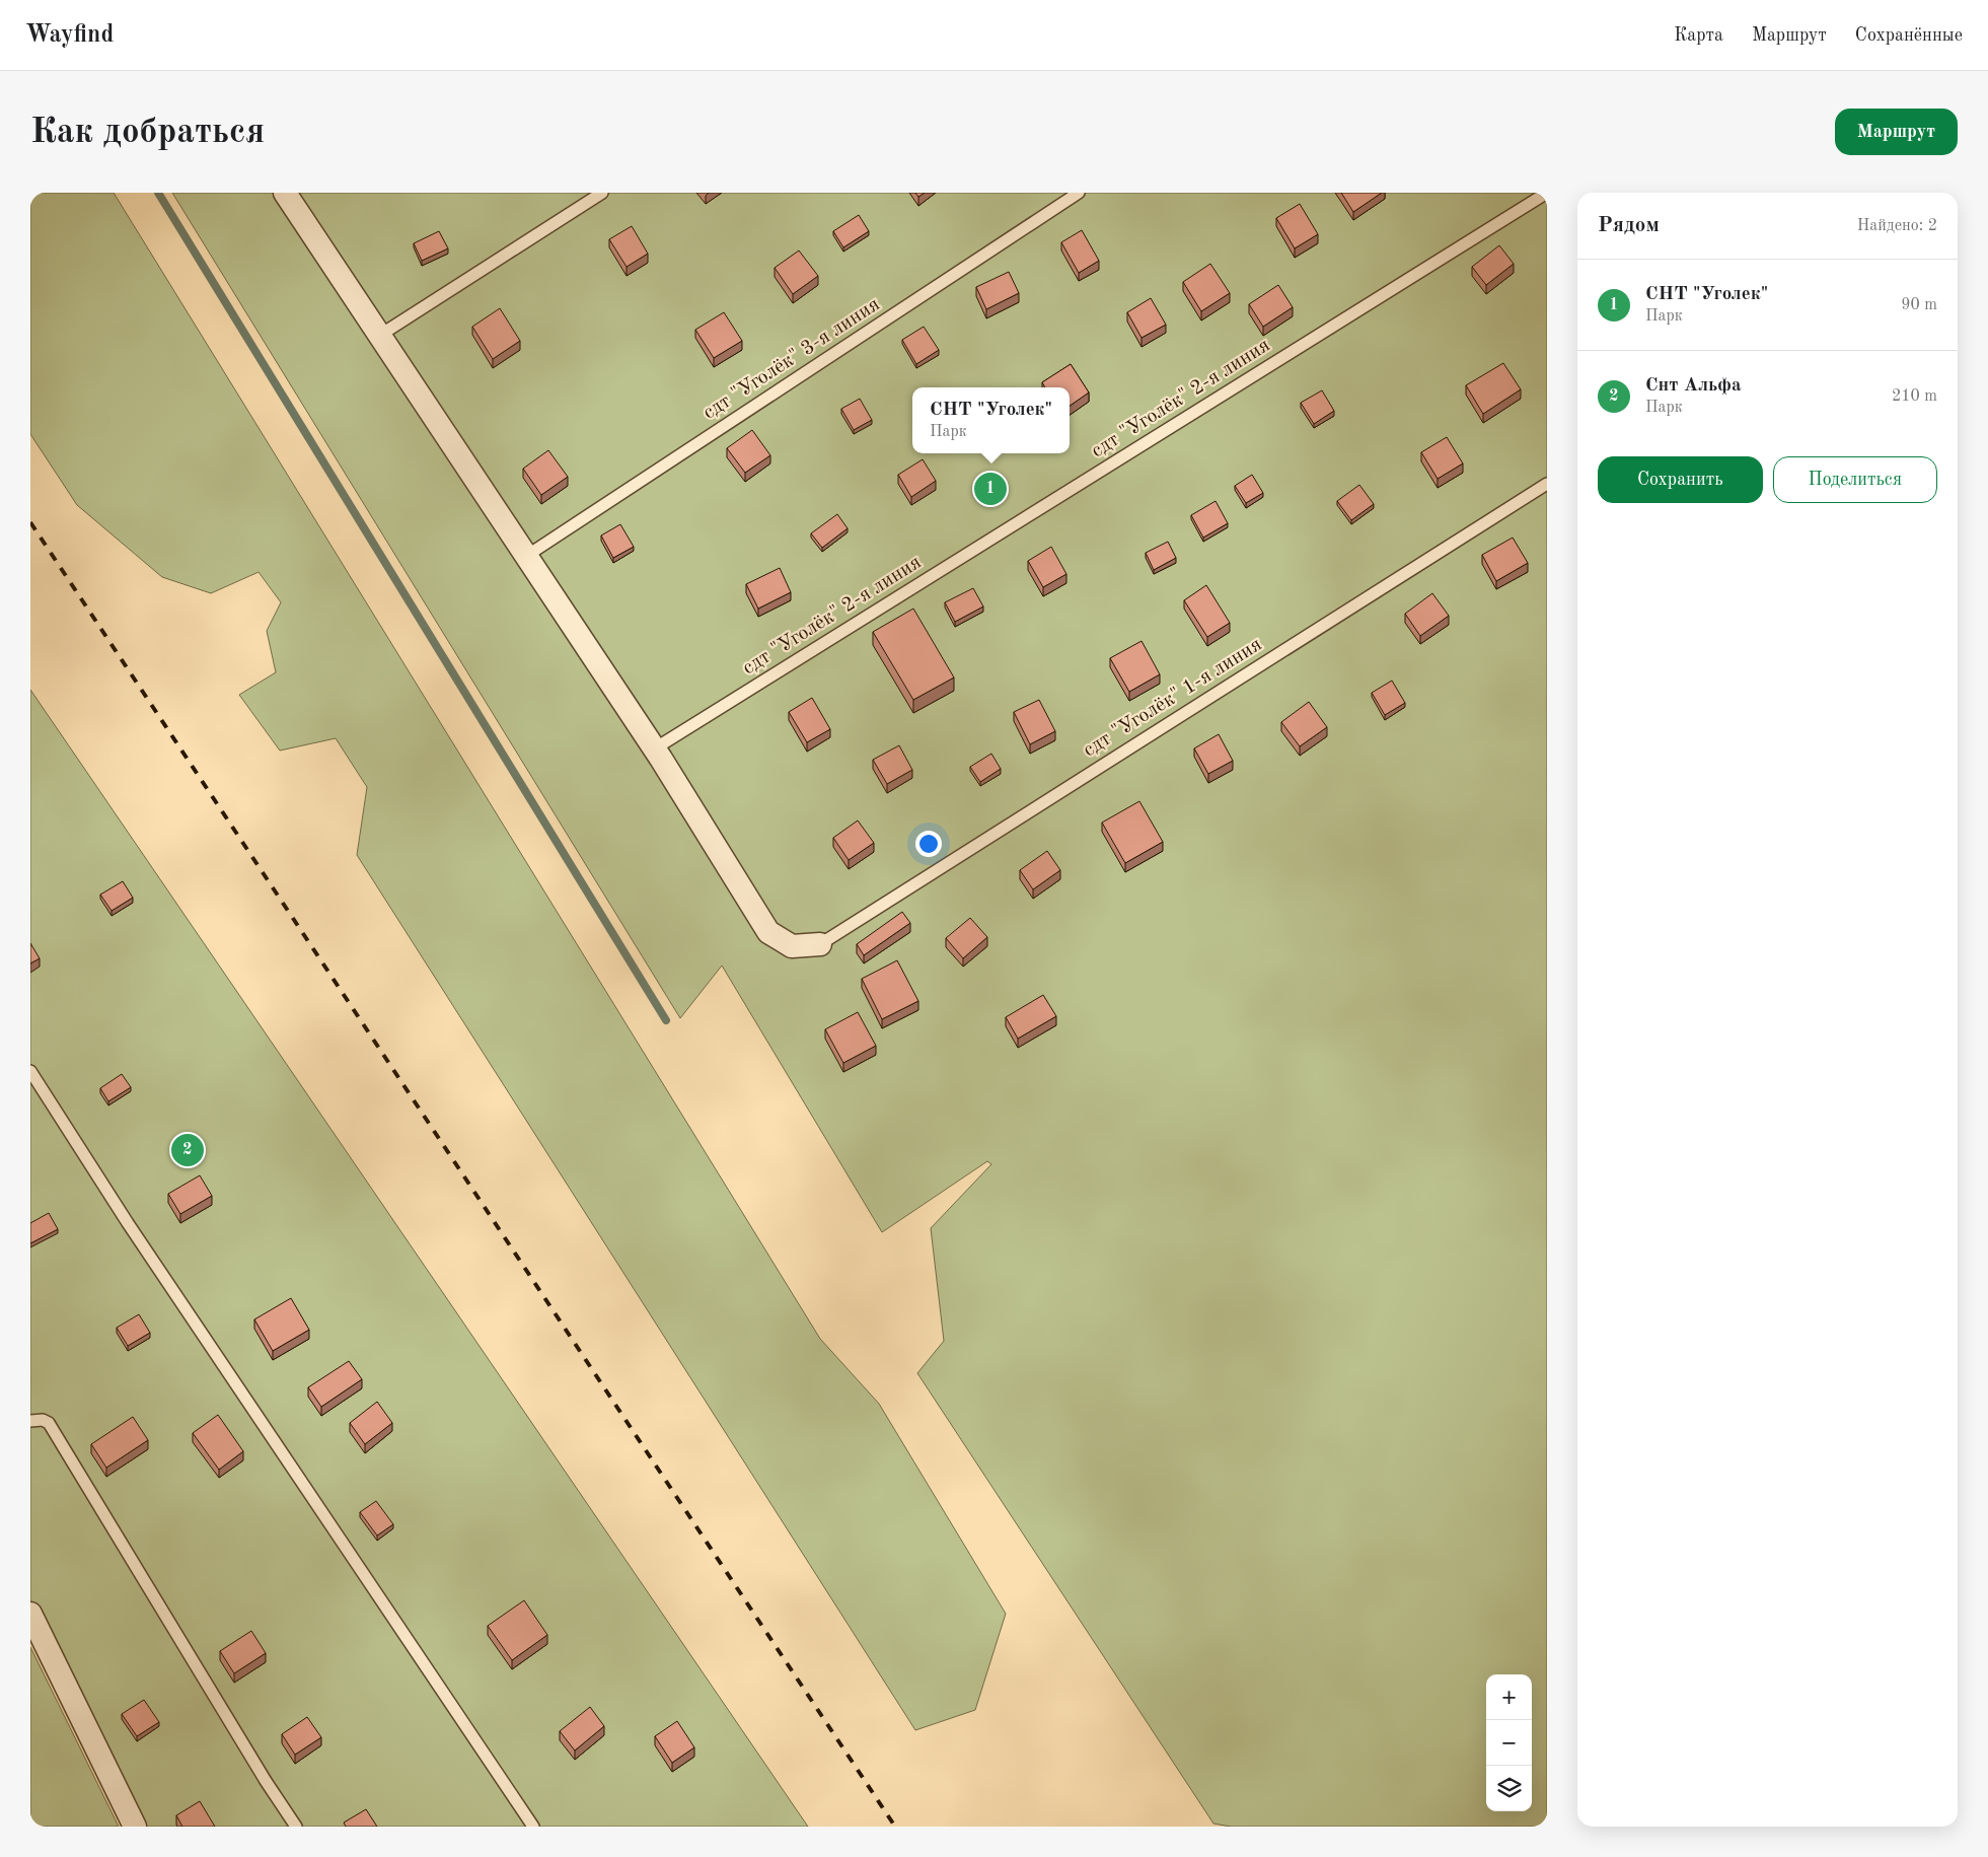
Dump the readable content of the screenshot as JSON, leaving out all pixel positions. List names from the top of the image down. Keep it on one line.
{"streets":{"lane":["сдт \"Уголёк\" 3-я линия","сдт \"Уголёк\" 2-я линия","сдт \"Уголёк\" 1-я линия"]},"page":{"header":"Wayfind","nav":["Карта","Маршрут","Сохранённые"],"buttons":["Маршрут",["Сохранить","Поделиться"]],"title":"Как добраться","heading":["Рядом","Найдено: 2"],"list":[{"mark":"1","name":"СНТ \"Уголек\"","note":"Парк","value":"90 m"},{"mark":"2","name":"Снт Альфа","note":"Парк","value":"210 m"}],"popup":["СНТ \"Уголек\"","Парк"],"pins":["1","2"],"map_buttons":["+","−"]}}
